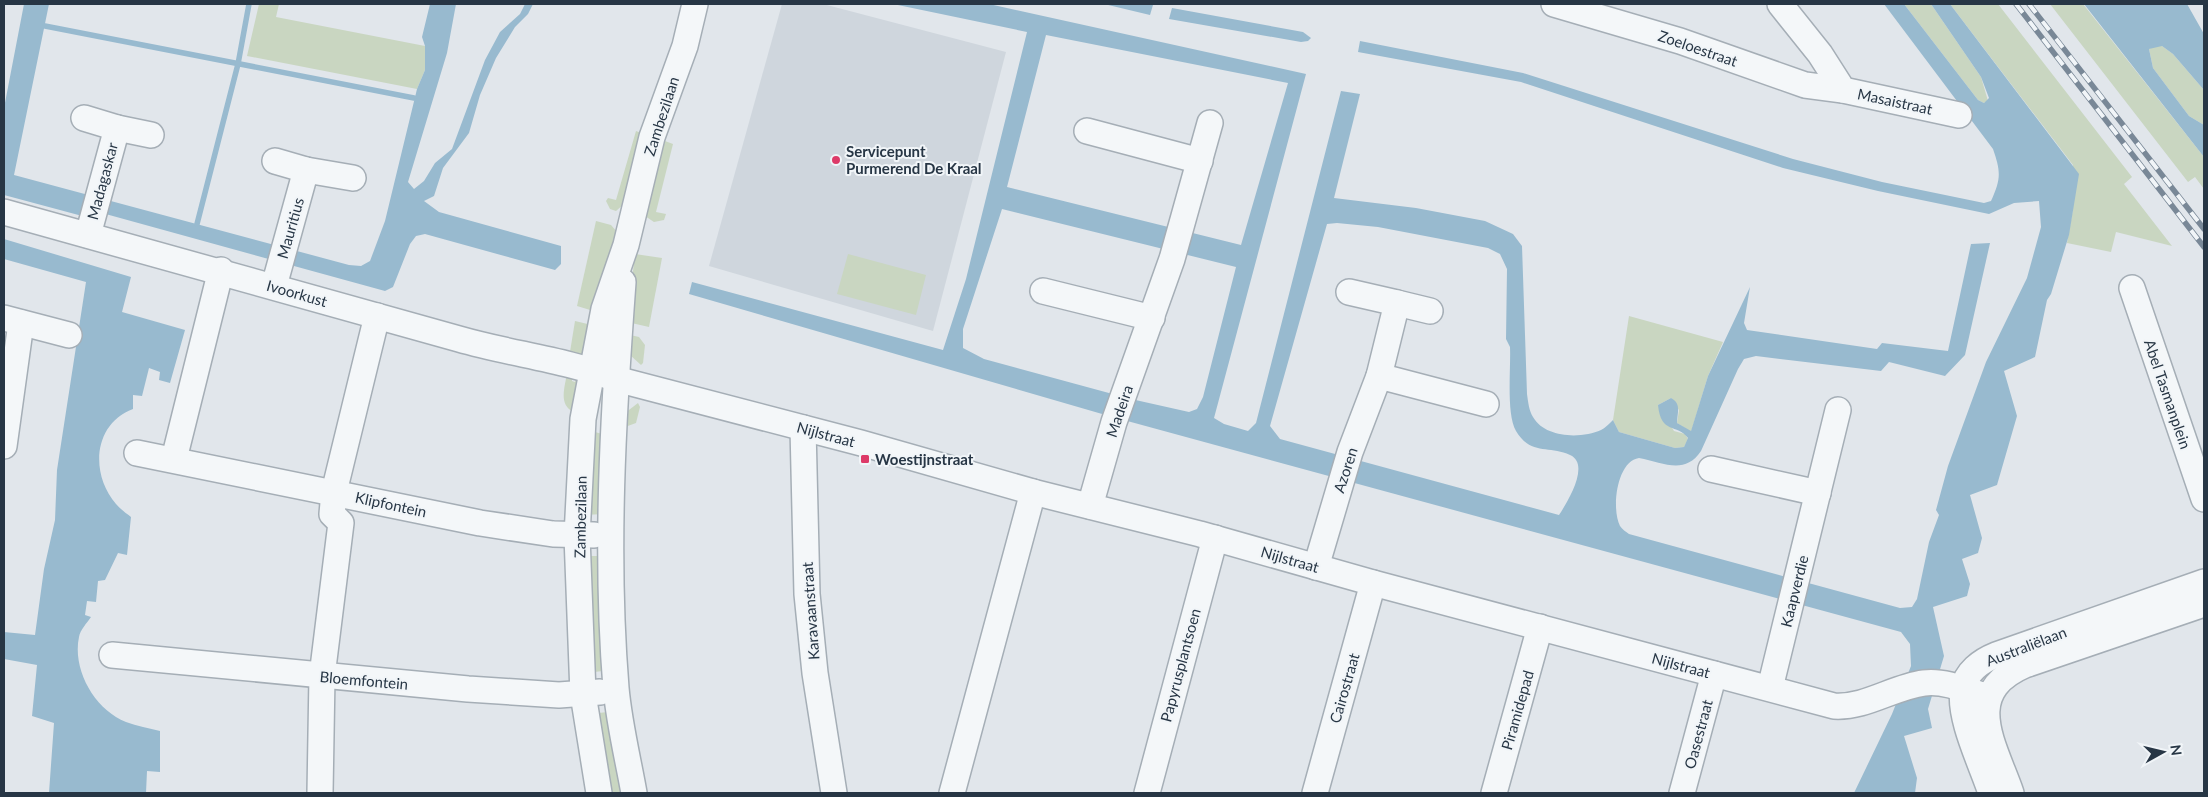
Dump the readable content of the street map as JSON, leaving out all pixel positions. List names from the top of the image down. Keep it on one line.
{"streets":{"street":["Zoeloestraat","Masaistraat","Zambezilaan","Madagaskar","Mauritius","Ivoorkust","Abel Tasmanplein","Madeira","Nijlstraat","Azoren","Klipfontein","Kaapverdie","Karavaanstraat","Australiëlaan","Papyrusplantsoen","Bloemfontein","Cairostraat","Piramidepad","Oasestraat"]},"crossings":[["Zoeloestraat","Masaistraat"],["Zambezilaan","Ivoorkust"],["Zambezilaan","Nijlstraat"],["Zambezilaan","Klipfontein"],["Zambezilaan","Bloemfontein"],["Madagaskar","Ivoorkust"],["Mauritius","Ivoorkust"],["Ivoorkust","Nijlstraat"],["Madeira","Nijlstraat"],["Nijlstraat","Azoren"],["Nijlstraat","Kaapverdie"],["Nijlstraat","Karavaanstraat"],["Nijlstraat","Australiëlaan"],["Nijlstraat","Papyrusplantsoen"],["Nijlstraat","Cairostraat"],["Nijlstraat","Piramidepad"],["Nijlstraat","Oasestraat"]],"places":{"other":["Servicepunt Purmerend De Kraal"],"transit":["Woestijnstraat"]},"north":"right"}
